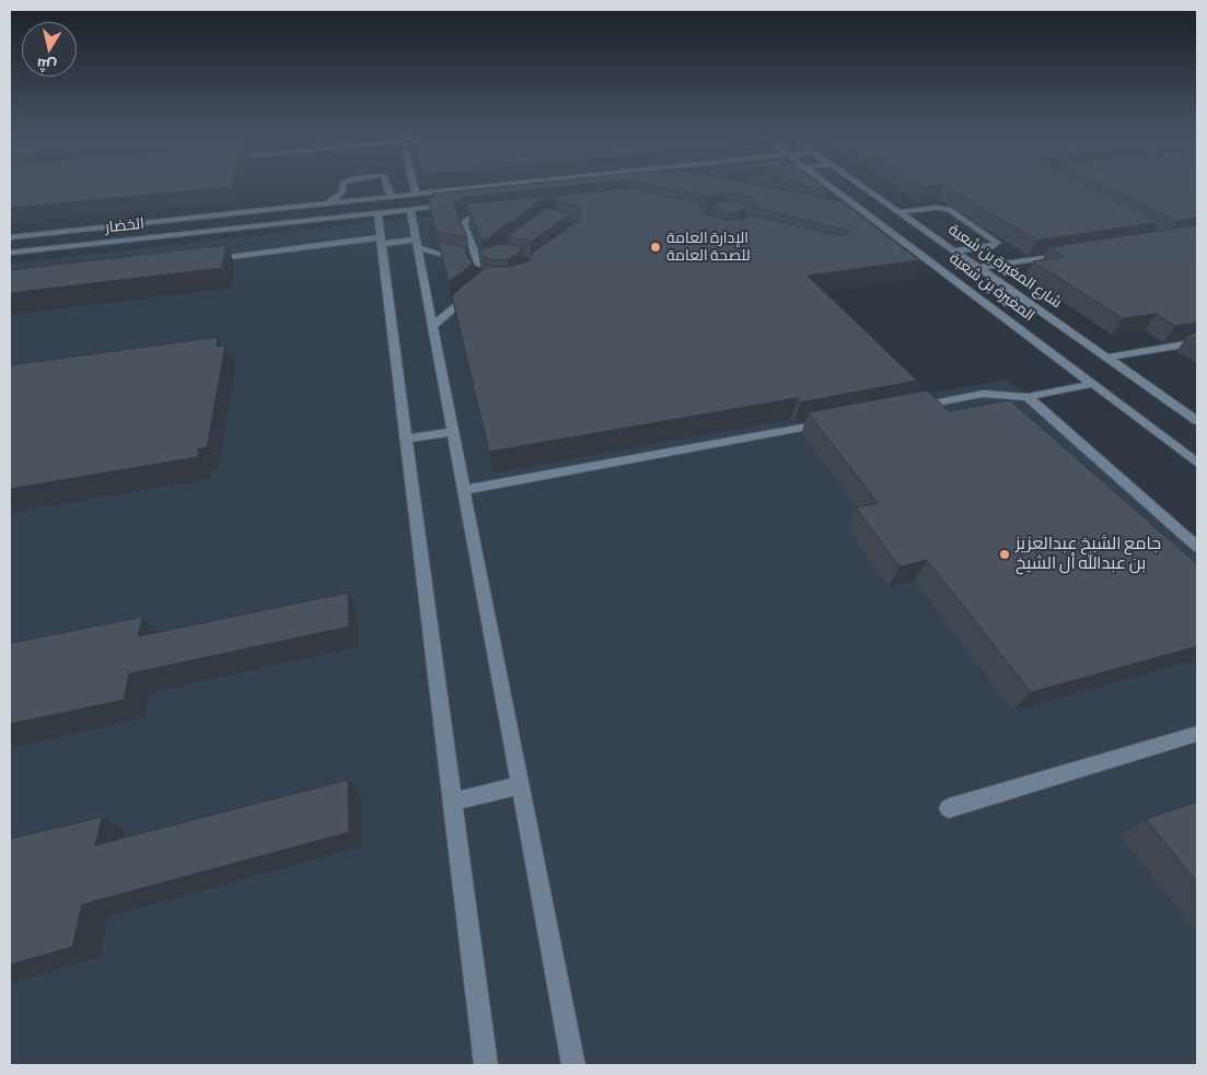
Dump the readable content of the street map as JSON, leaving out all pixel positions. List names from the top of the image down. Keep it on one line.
{"streets":{"street":["الخضار","شارع المغيرة بن شعبة","المغيرة بن شعبة"]},"places":["الإدارة العامة للصحة العامة","جامع الشيخ عبدالعزيز بن عبدالله أل الشيخ"],"north":"bottom"}
